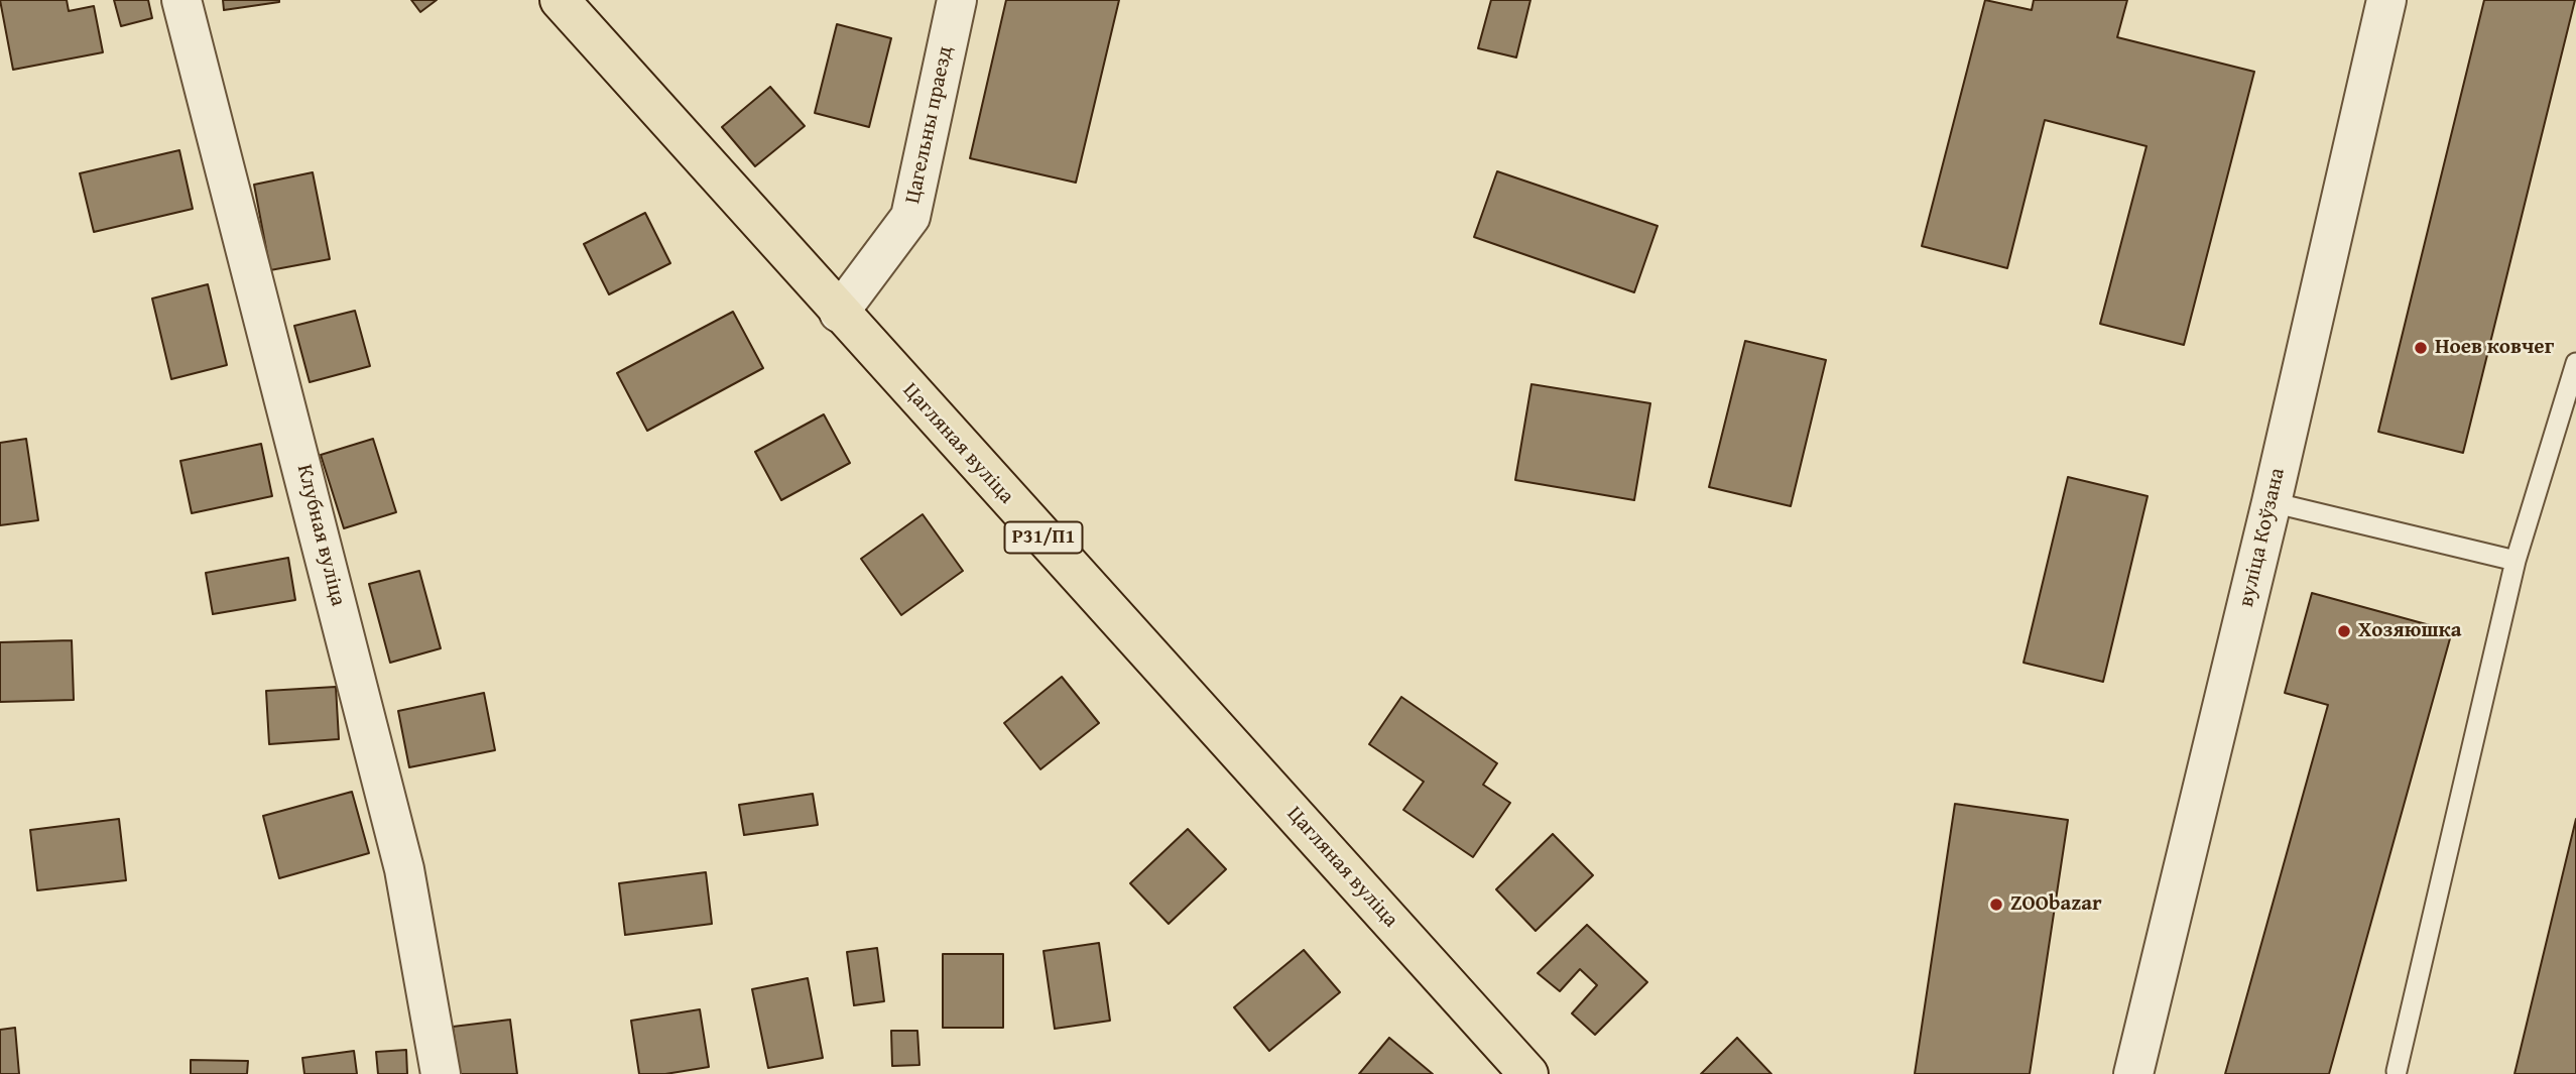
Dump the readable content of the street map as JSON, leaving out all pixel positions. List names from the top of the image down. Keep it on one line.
{"streets":{"main road":["Цагляная вуліца","Р31/П1"],"street":["Цагельны праезд","Клубная вуліца","вуліца Коўзана"]},"crossings":[["Цагельны праезд","Цагляная вуліца"]],"places":["Ноев ковчег","Хозяюшка","ZOObazar"]}
